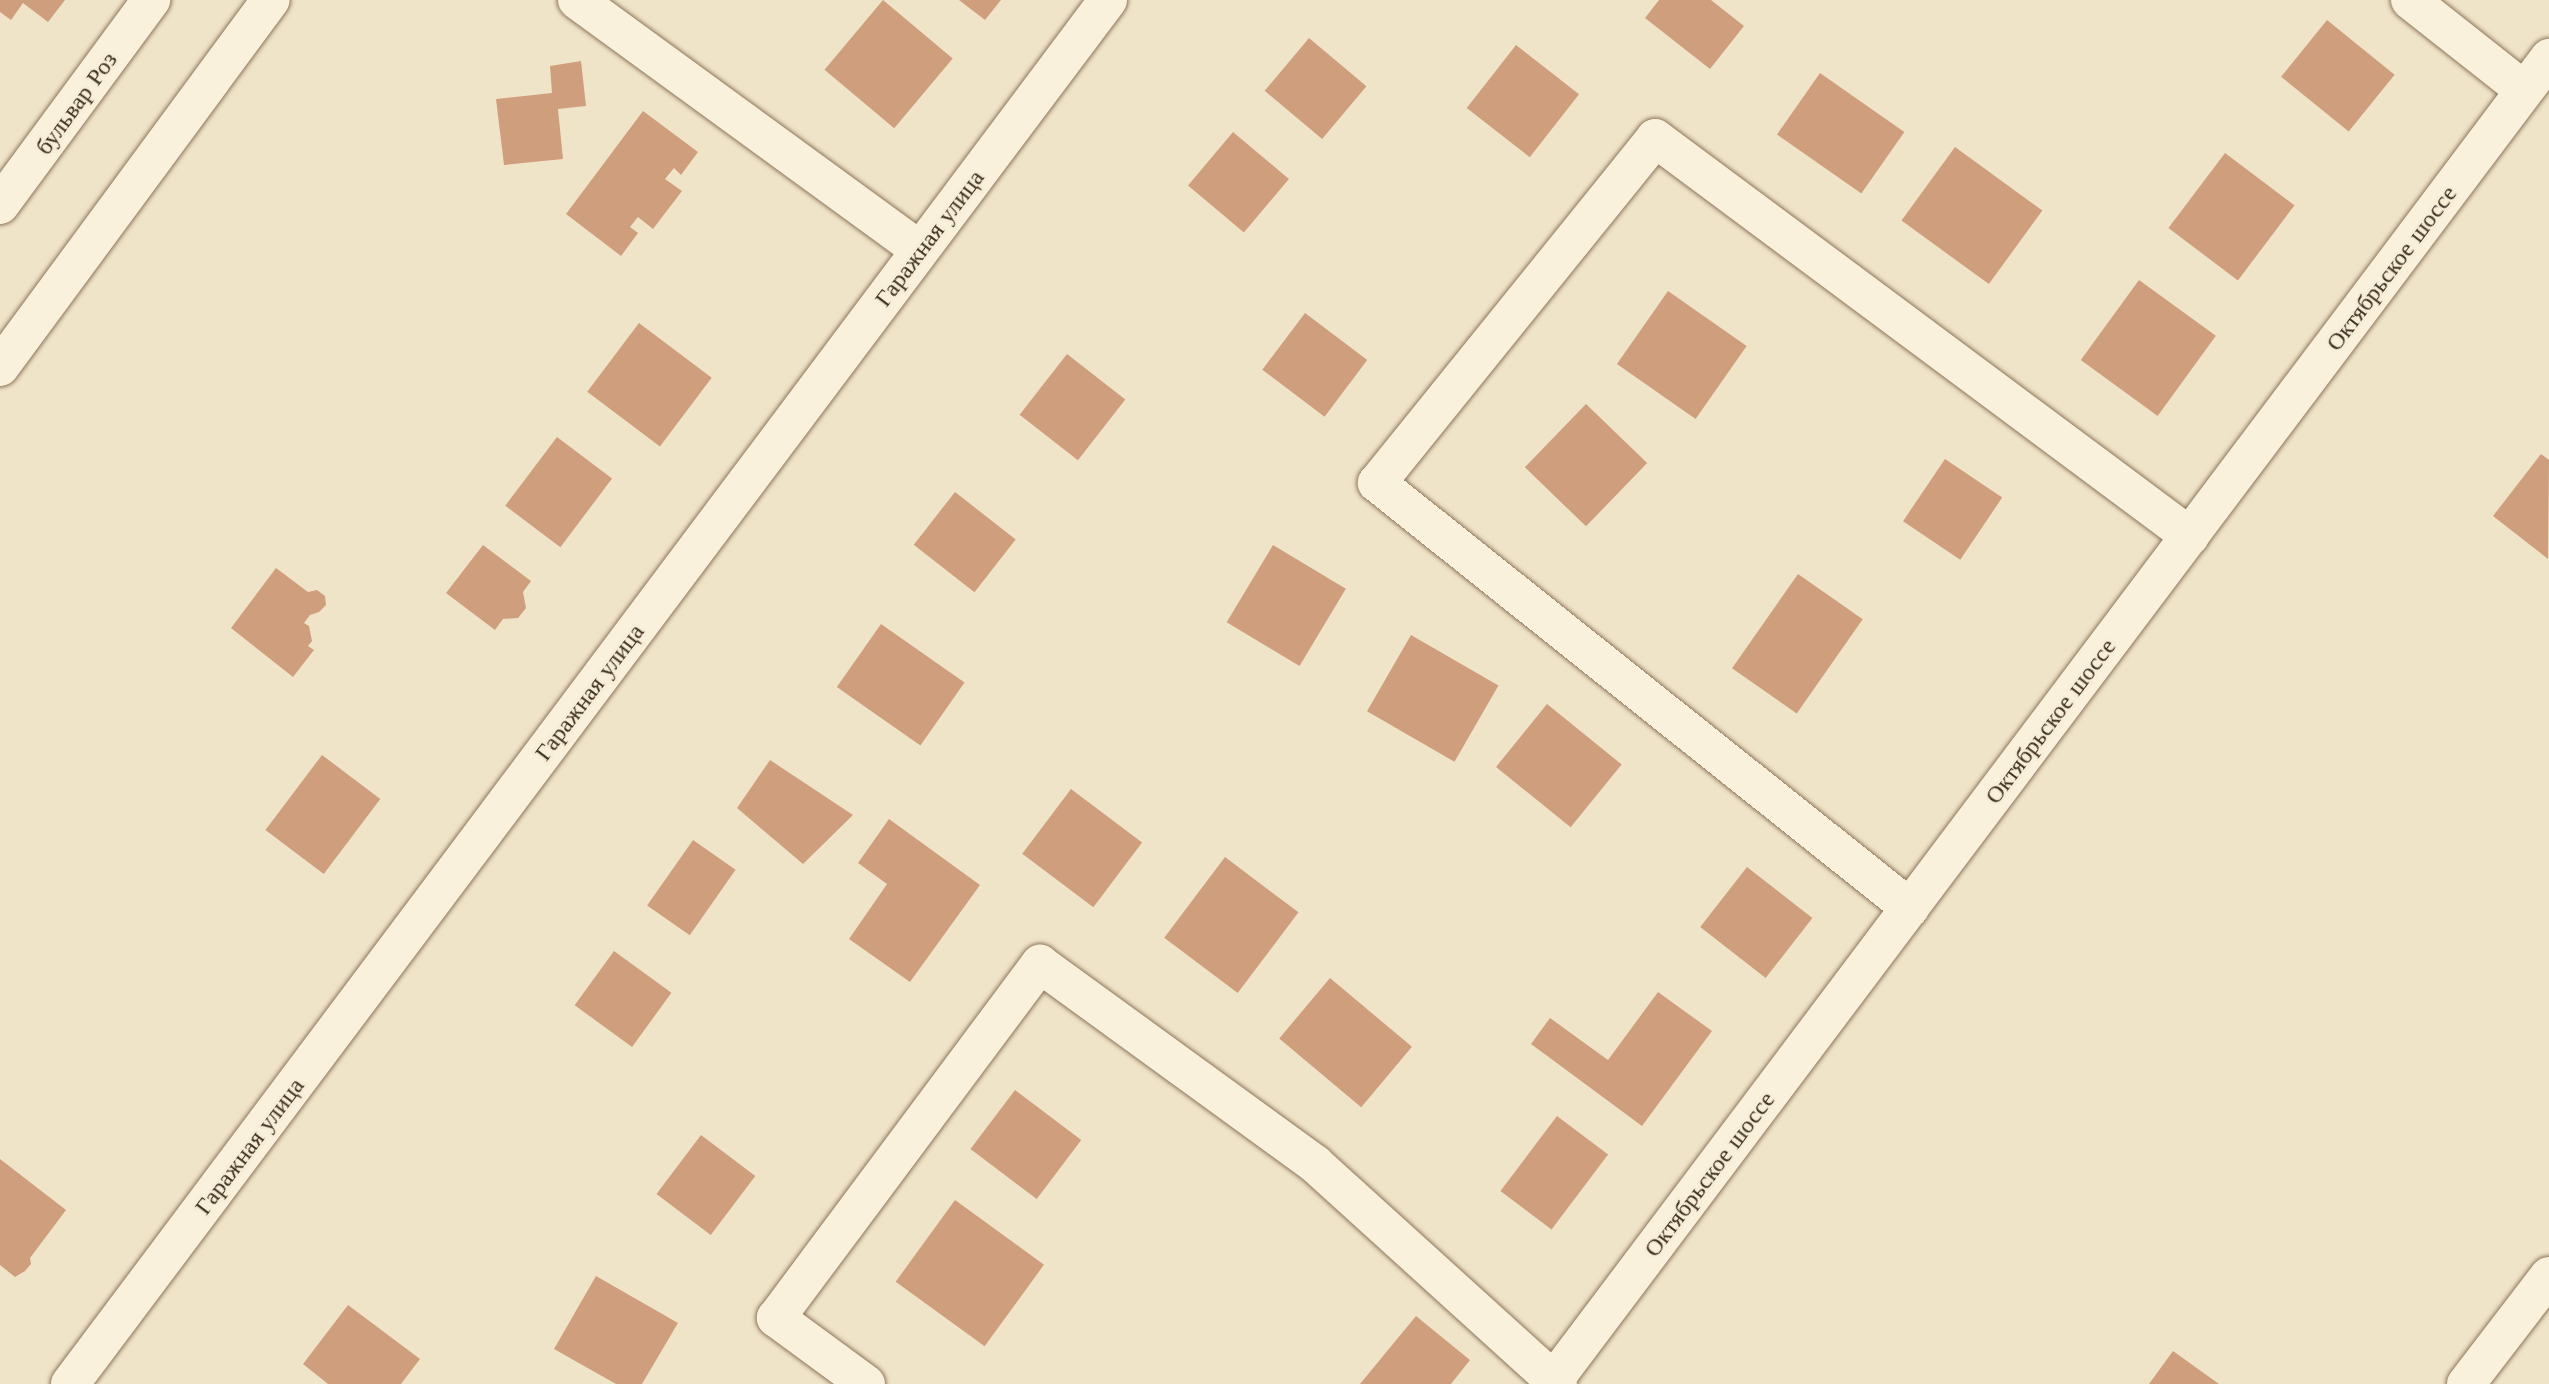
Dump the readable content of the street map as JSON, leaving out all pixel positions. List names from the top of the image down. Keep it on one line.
{"streets":{"street":["бульвар Роз","Гаражная улица","Октябрьское шоссе"]}}
